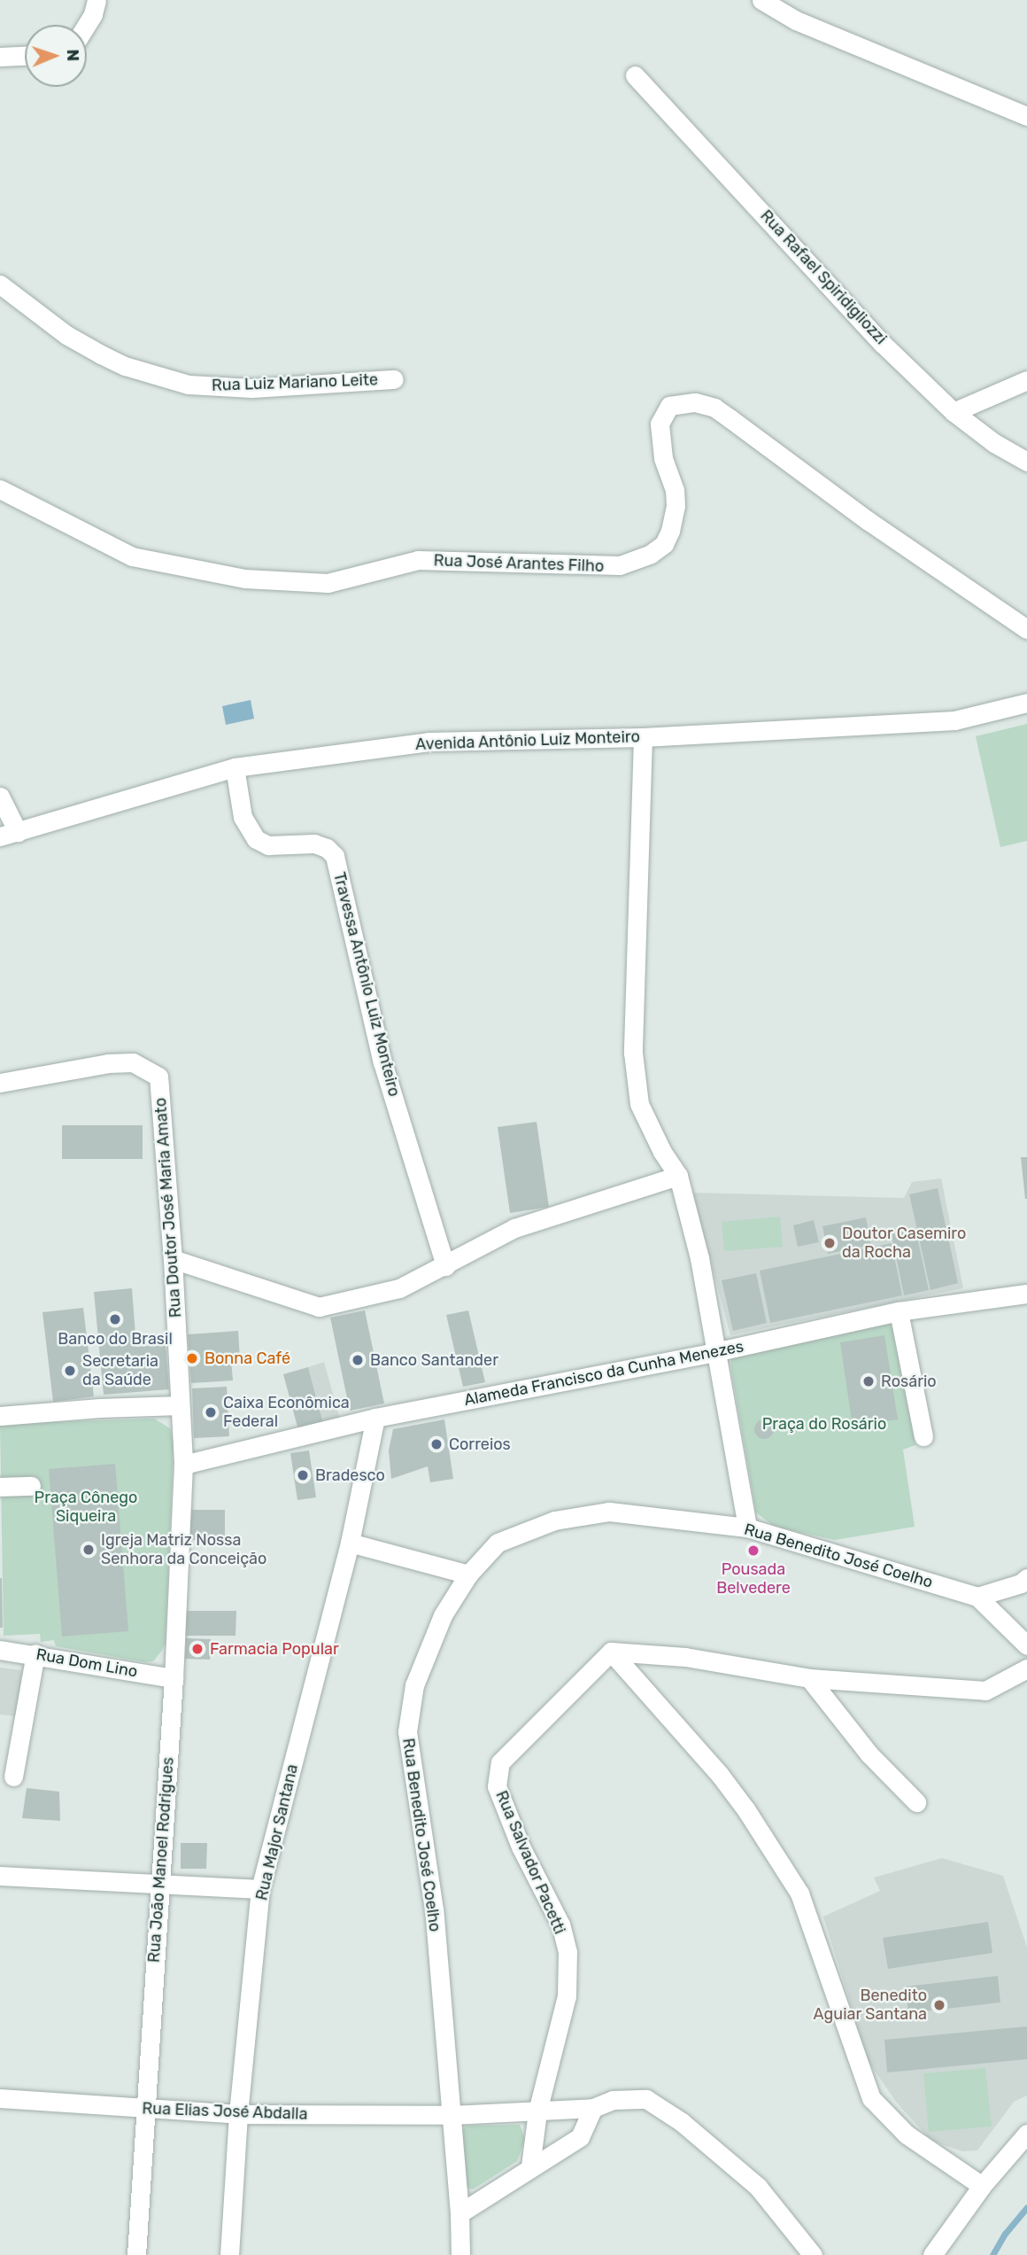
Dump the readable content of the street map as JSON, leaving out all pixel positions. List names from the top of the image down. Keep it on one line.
{"streets":{"street":["Rua Rafael Spiridigliozzi","Rua Luiz Mariano Leite","Rua José Arantes Filho","Avenida Antônio Luiz Monteiro","Travessa Antônio Luiz Monteiro","Rua Doutor José Maria Amato","Alameda Francisco da Cunha Menezes","Rua Benedito José Coelho","Rua Dom Lino","Rua Major Santana","Rua João Manoel Rodrigues","Rua Salvador Pacetti","Rua Elias José Abdalla"]},"crossings":[["Avenida Antônio Luiz Monteiro","Travessa Antônio Luiz Monteiro"],["Rua Doutor José Maria Amato","Alameda Francisco da Cunha Menezes"],["Rua Doutor José Maria Amato","Rua João Manoel Rodrigues"],["Alameda Francisco da Cunha Menezes","Rua Major Santana"],["Alameda Francisco da Cunha Menezes","Rua João Manoel Rodrigues"],["Rua Benedito José Coelho","Rua Elias José Abdalla"],["Rua Dom Lino","Rua João Manoel Rodrigues"],["Rua Major Santana","Rua Elias José Abdalla"],["Rua João Manoel Rodrigues","Rua Elias José Abdalla"],["Rua Salvador Pacetti","Rua Elias José Abdalla"]],"parks":["Praça do Rosário","Praça Cônego Siqueira"],"places":["Doutor Casemiro da Rocha","Banco do Brasil","Bonna Café","Banco Santander","Secretaria da Saúde","Rosário","Caixa Econômica Federal","Correios","Bradesco","Igreja Matriz Nossa Senhora da Conceição","Pousada Belvedere","Farmacia Popular","Benedito Aguiar Santana"],"north":"right"}
